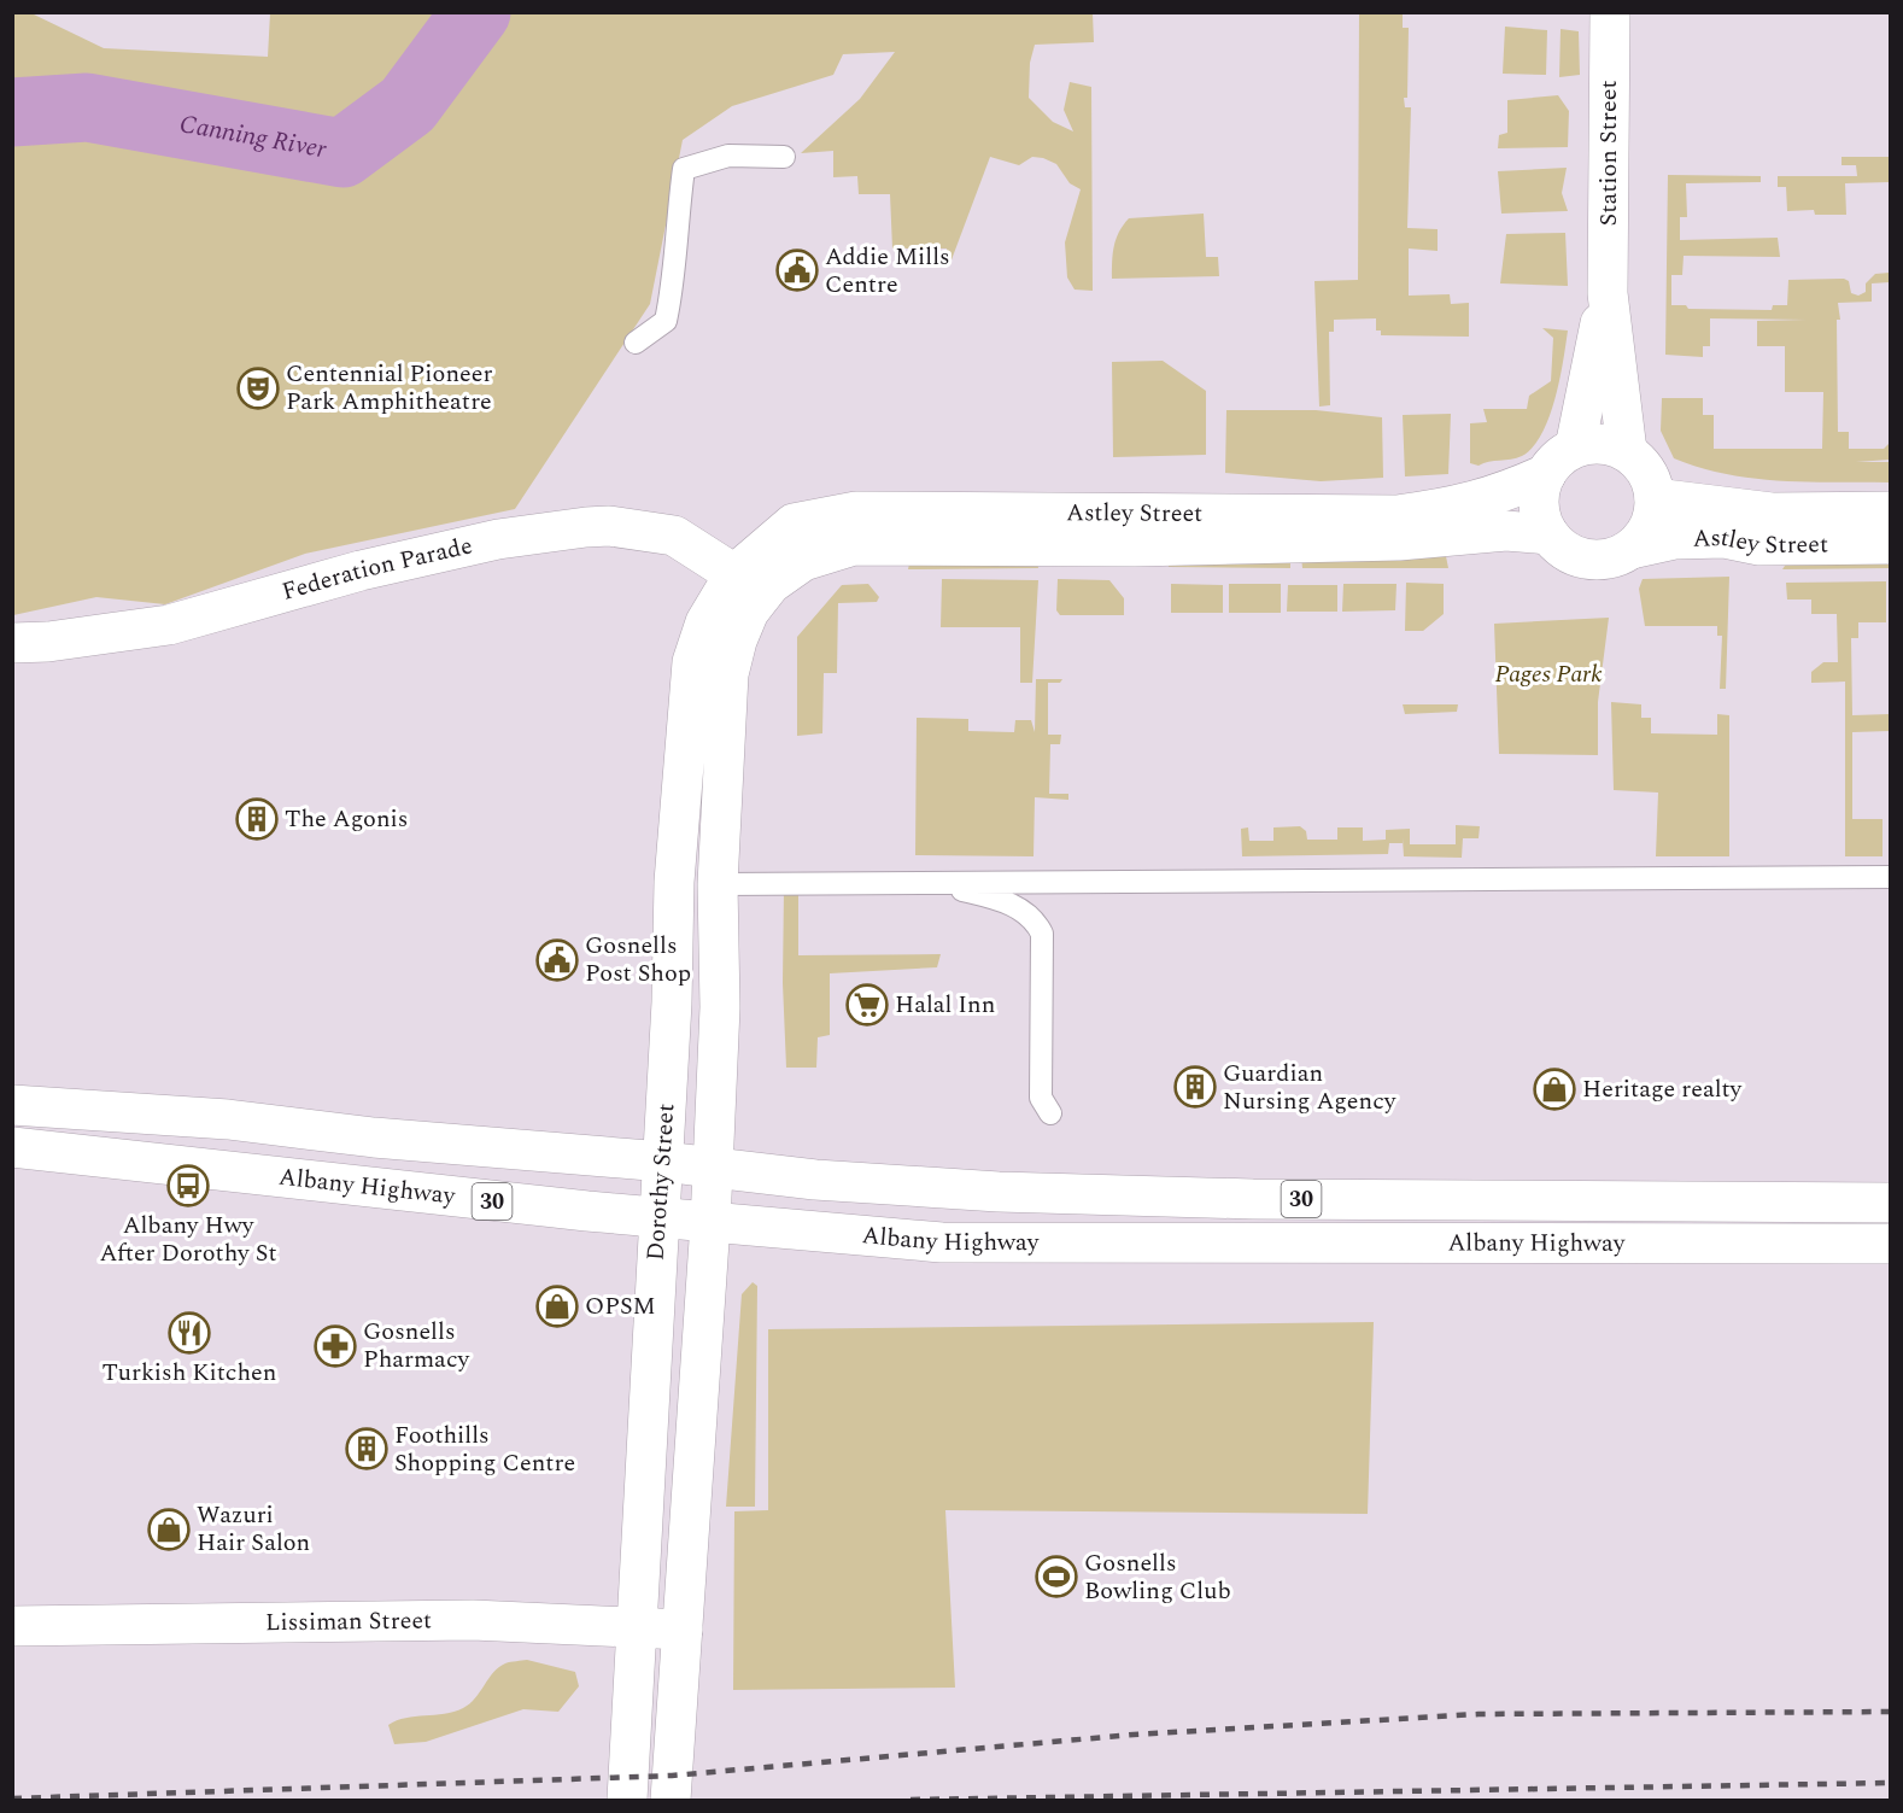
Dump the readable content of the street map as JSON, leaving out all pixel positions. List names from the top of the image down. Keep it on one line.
{"streets":{"main road":["Station Street","Astley Street","Federation Parade","Dorothy Street","Albany Highway","30","Lissiman Street"]},"crossings":[["Station Street","Astley Street"],["Astley Street","Federation Parade"],["Astley Street","Dorothy Street"],["Federation Parade","Dorothy Street"],["Dorothy Street","Albany Highway"],["Dorothy Street","Lissiman Street"]],"water":["Canning River"],"parks":["Pages Park"],"places":{"public building":["Addie Mills Centre","Gosnells Post Shop"],"theatre":["Centennial Pioneer Park Amphitheatre"],"building":["The Agonis","Guardian Nursing Agency","Foothills Shopping Centre"],"supermarket":["Halal Inn"],"shop":["Heritage realty","OPSM","Wazuri Hair Salon"],"bus stop":["Albany Hwy After Dorothy St"],"restaurant":["Turkish Kitchen"],"pharmacy":["Gosnells Pharmacy"],"sports":["Gosnells Bowling Club"]}}
